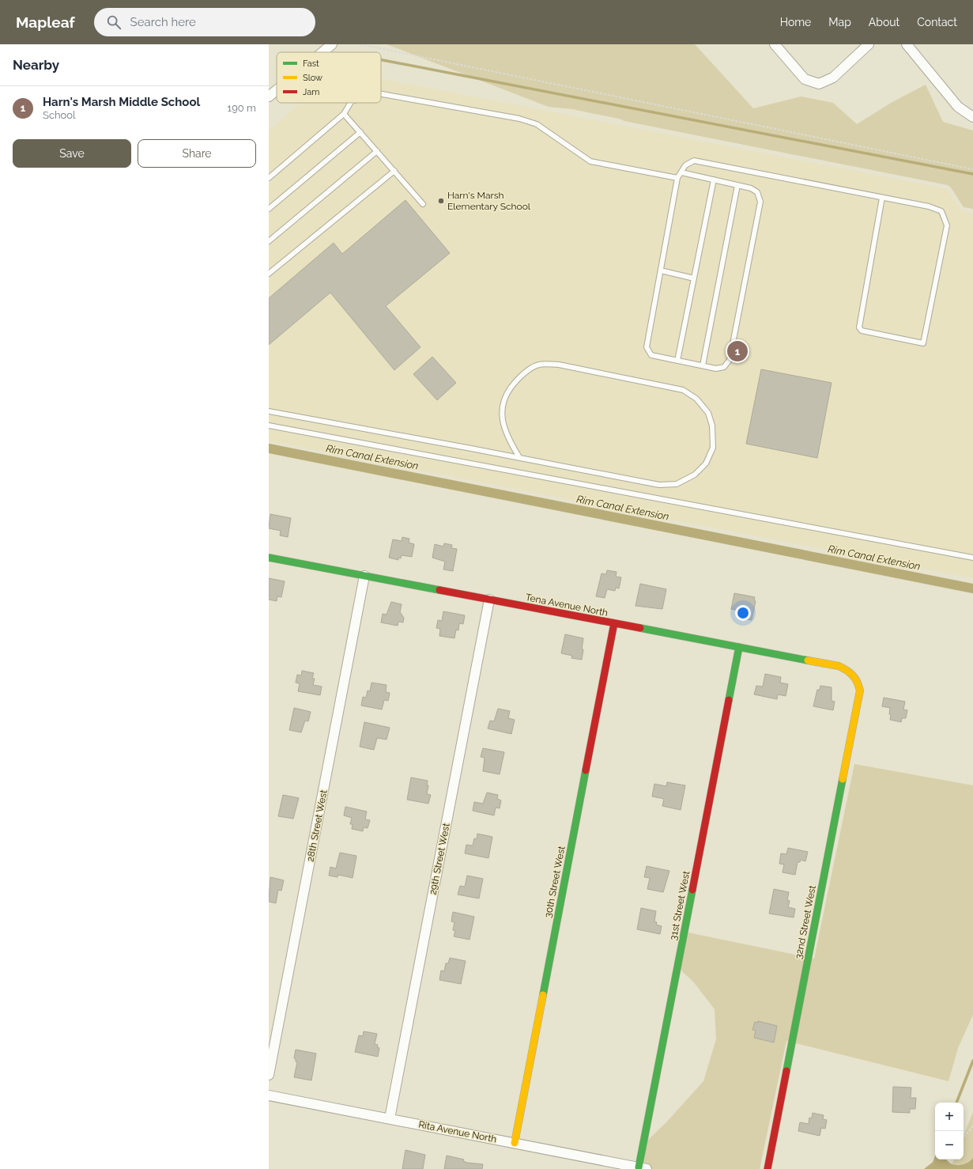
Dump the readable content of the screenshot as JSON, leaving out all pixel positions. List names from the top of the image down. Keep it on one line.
{"streets":{"street":["Tena Avenue North","28th Street West","29th Street West","30th Street West","31st Street West","32nd Street West","Rita Avenue North"]},"crossings":[["Tena Avenue North","28th Street West"],["Tena Avenue North","29th Street West"],["Tena Avenue North","30th Street West"],["Tena Avenue North","31st Street West"],["Tena Avenue North","32nd Street West"],["29th Street West","Rita Avenue North"],["30th Street West","Rita Avenue North"],["31st Street West","Rita Avenue North"]],"water":["Rim Canal Extension"],"places":["Harn's Marsh Elementary School"],"legend":["Fast","Slow","Jam"],"page":{"header":"Mapleaf","search":"Search here","nav":["Home","Map","About","Contact"],"heading":"Nearby","list":[{"mark":"1","name":"Harn's Marsh Middle School","note":"School","value":"190 m"}],"buttons":["Save","Share"],"pins":"1","map_buttons":["+","−"]}}
